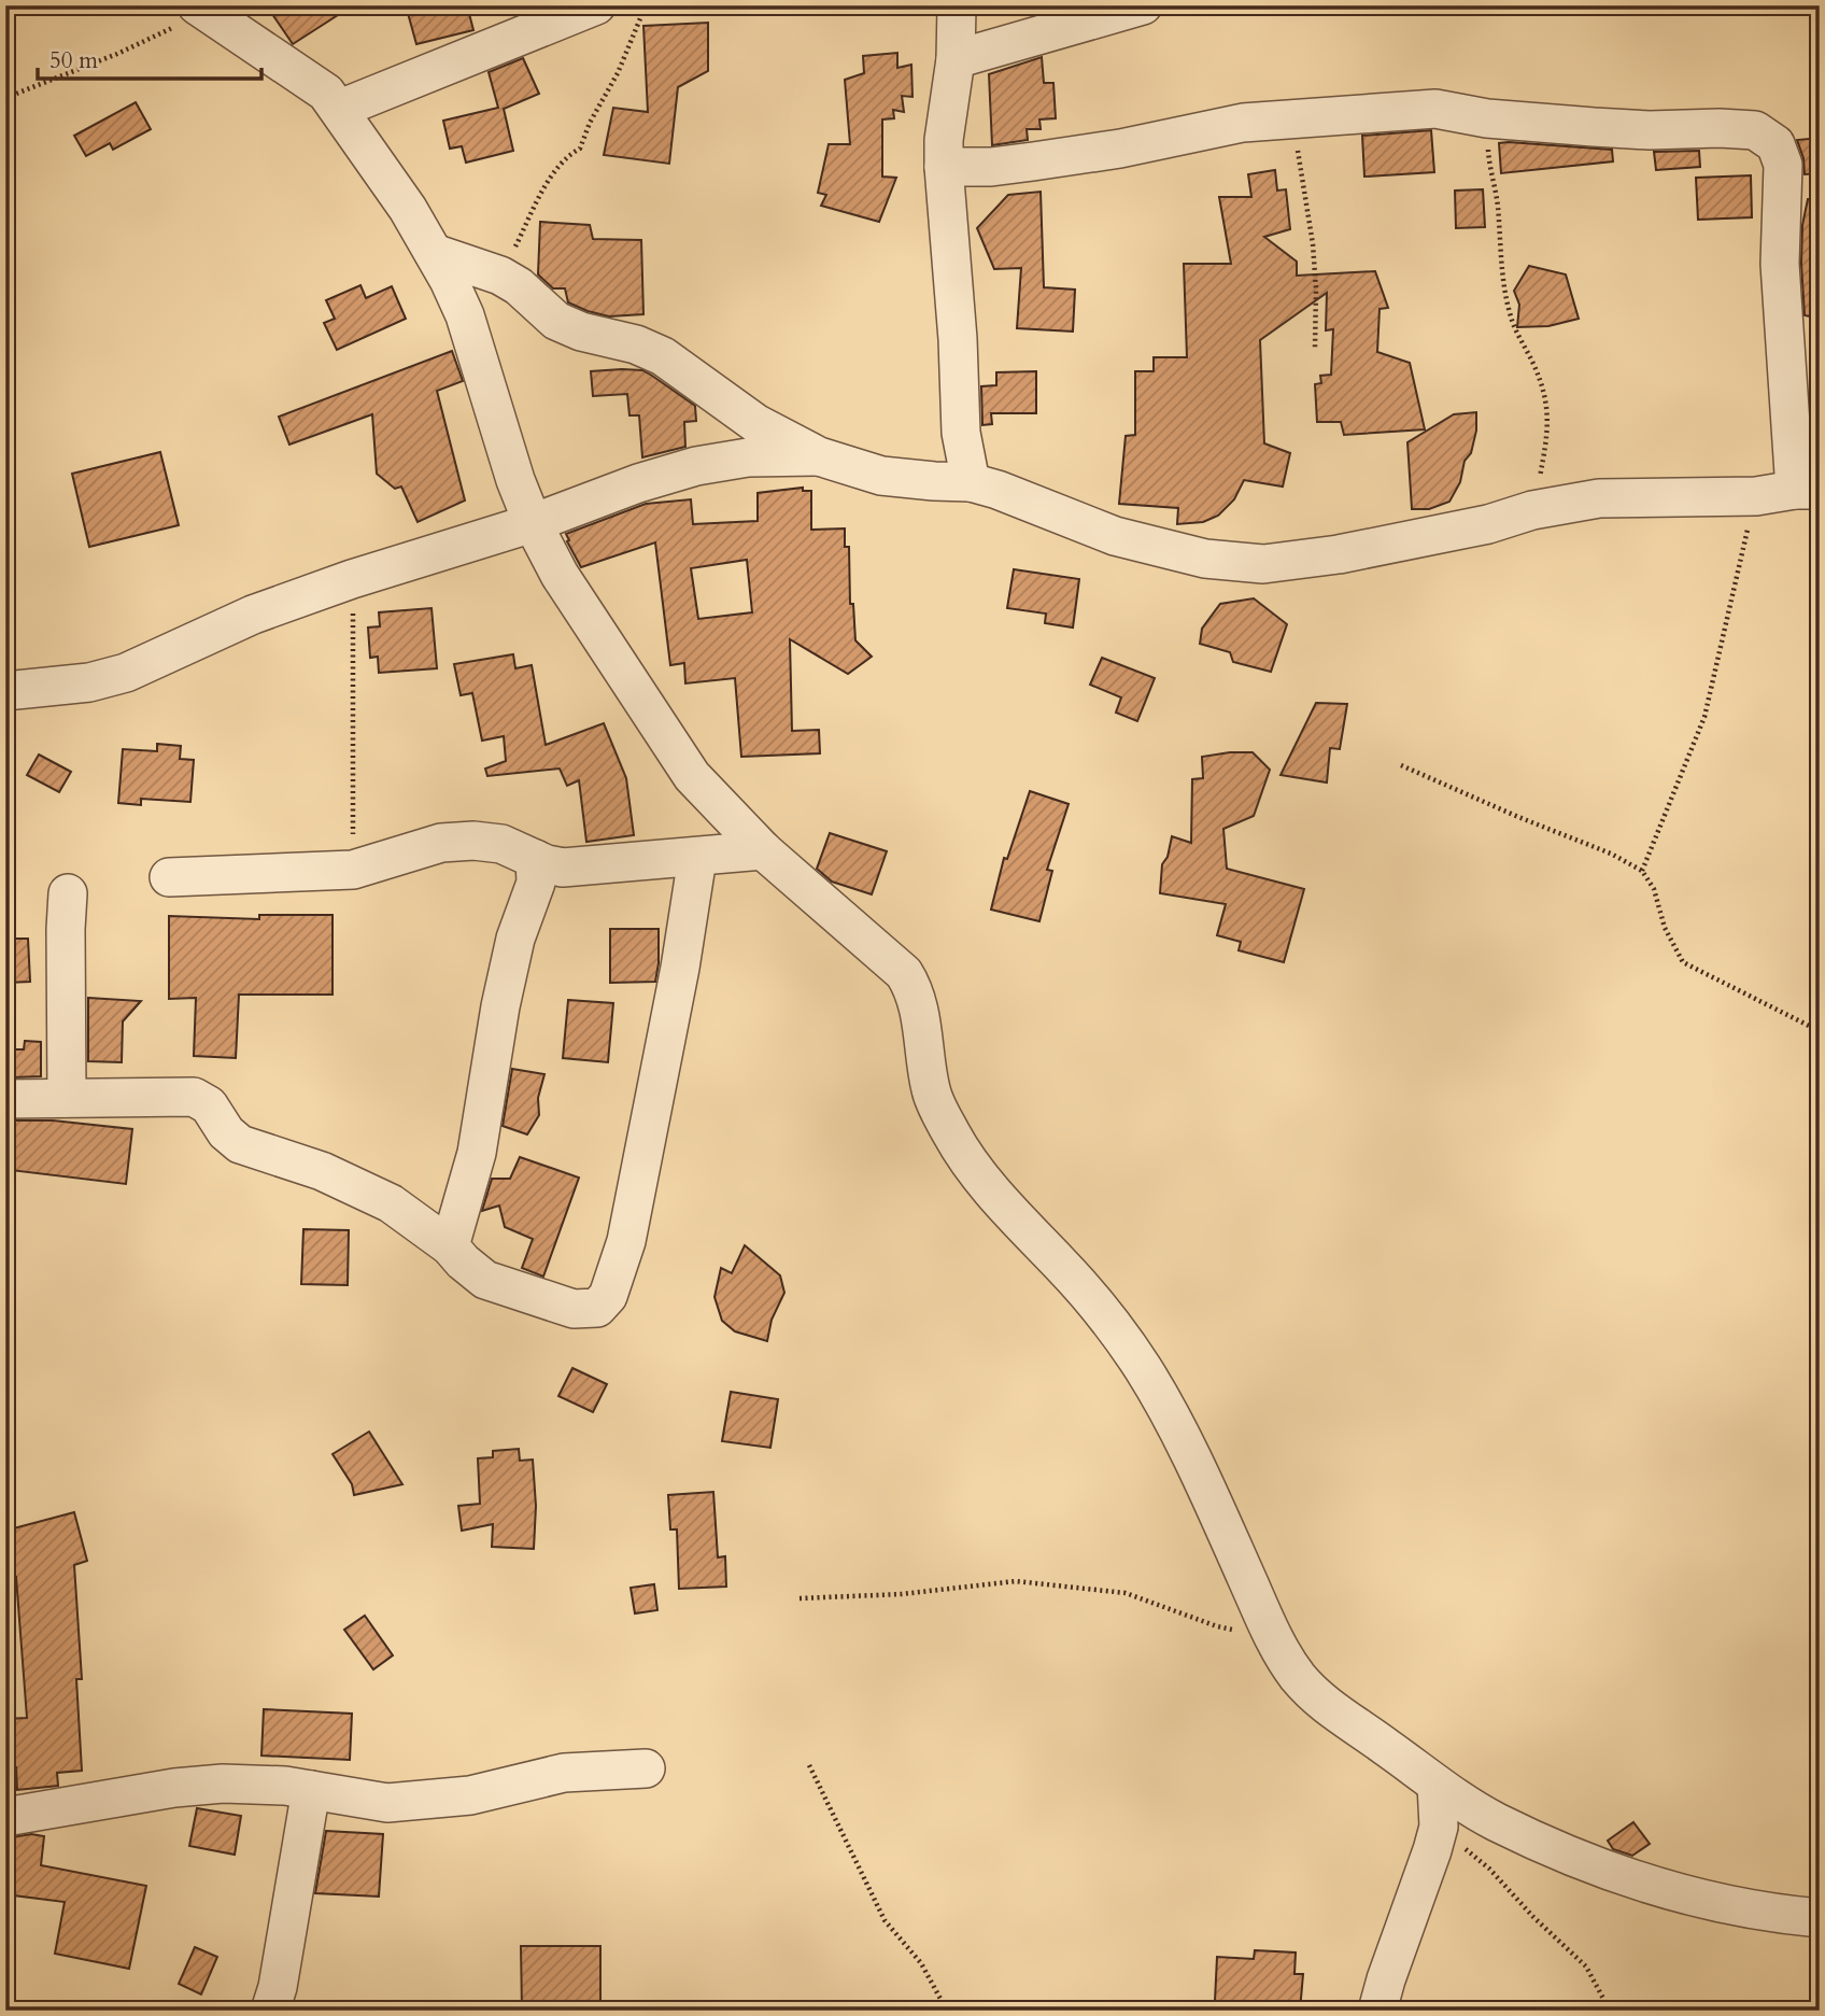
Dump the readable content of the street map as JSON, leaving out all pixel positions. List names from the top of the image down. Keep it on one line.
{"scale_bar":"50 m"}
